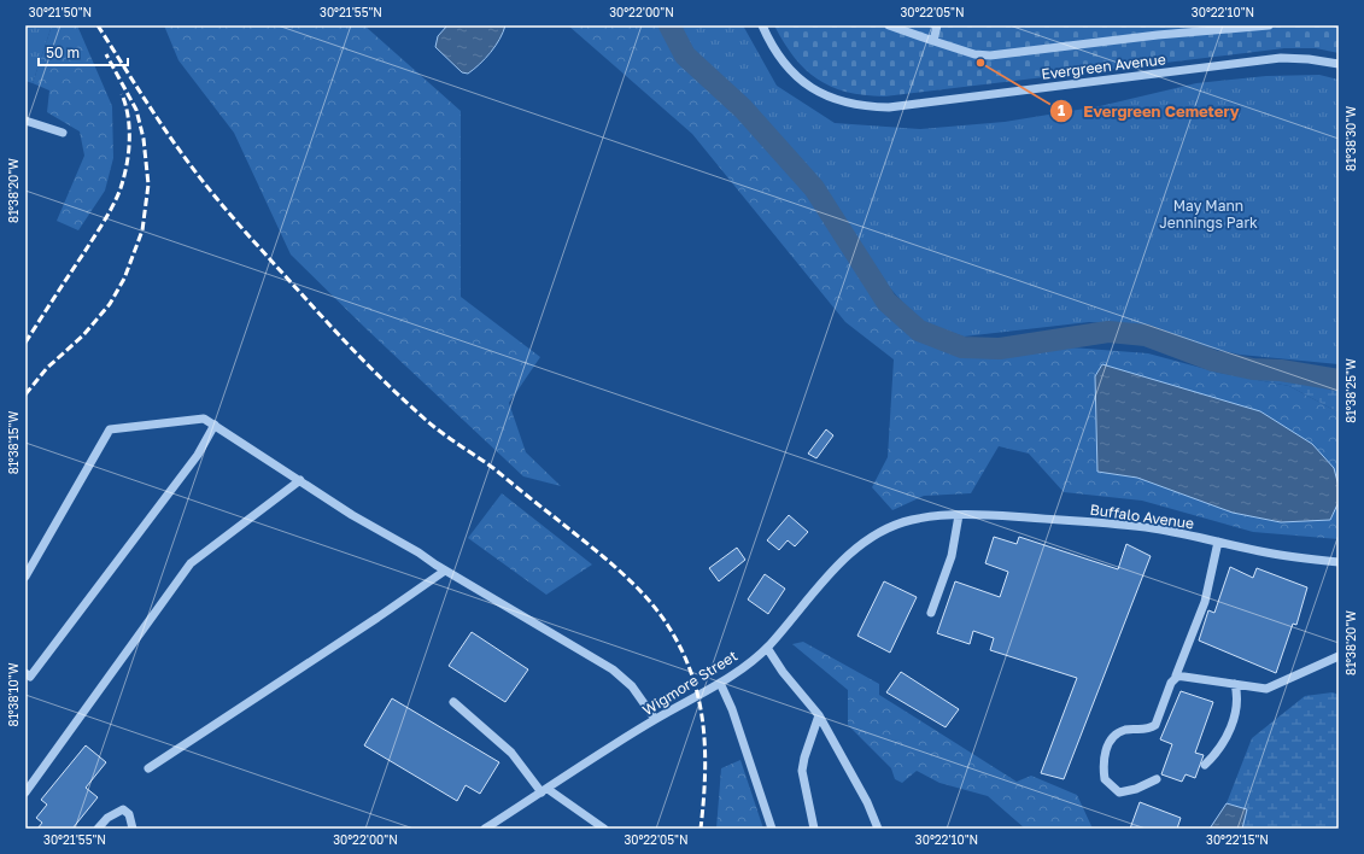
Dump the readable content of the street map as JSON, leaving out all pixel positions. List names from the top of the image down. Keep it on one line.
{"streets":{"street":["Evergreen Avenue","Buffalo Avenue","Wigmore Street"]},"crossings":[["Buffalo Avenue","Wigmore Street"]],"parks":["May Mann Jennings Park"],"places":["Evergreen Cemetery"],"scale_bar":"50 m","coordinates":["30°21'50\"N","30°21'55\"N","30°22'00\"N","30°22'05\"N","30°22'10\"N","81°38'30\"W","81°38'20\"W","81°38'25\"W","81°38'15\"W","81°38'10\"W","30°22'15\"N"]}
